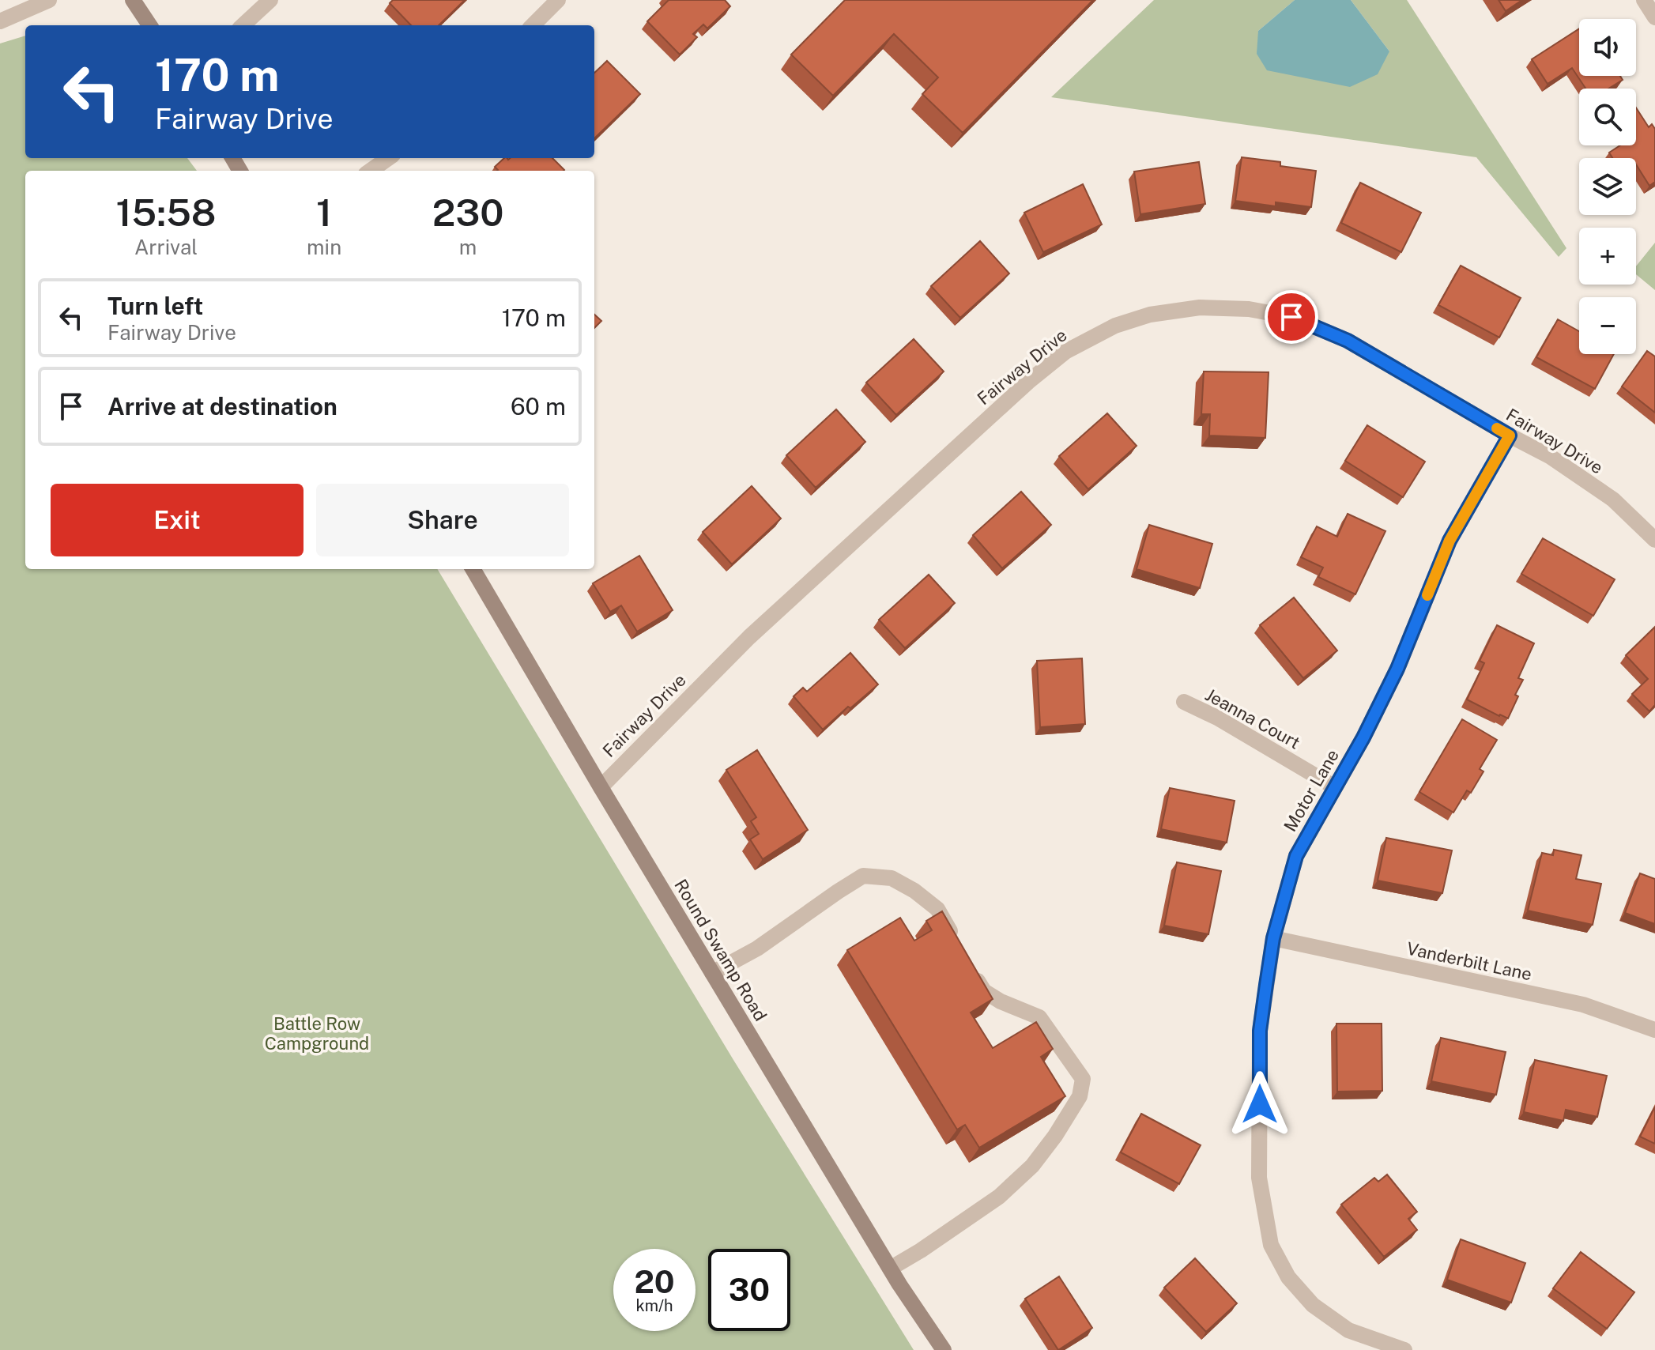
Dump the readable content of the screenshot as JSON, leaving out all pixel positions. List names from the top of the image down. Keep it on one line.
{"streets":{"main road":["Round Swamp Road"],"street":["Fairway Drive","Jeanna Court","Motor Lane","Vanderbilt Lane"]},"crossings":[["Fairway Drive","Motor Lane"],["Fairway Drive","Round Swamp Road"],["Jeanna Court","Motor Lane"],["Motor Lane","Vanderbilt Lane"]],"parks":["Battle Row Campground"],"page":{"map_buttons":["+","−"],"turn":["170 m","Fairway Drive"],"eta":["15:58","Arrival","1","min","230","m"],"list":[{"name":"Turn left","note":"Fairway Drive","value":"170 m"},{"name":"Arrive at destination","value":"60 m"}],"buttons":["Exit","Share"],"speed":"20 km/h","limit":"30"}}
